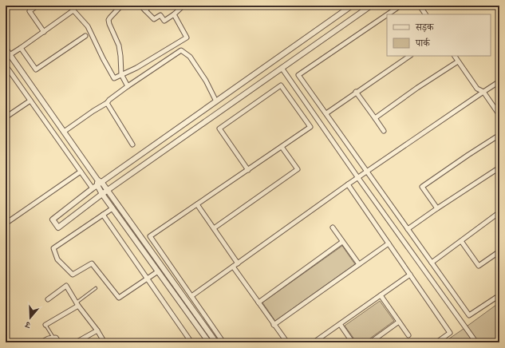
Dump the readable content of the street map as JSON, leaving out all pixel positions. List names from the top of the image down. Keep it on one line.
{"legend":["सड़क","पार्क"],"north":"bottom"}
